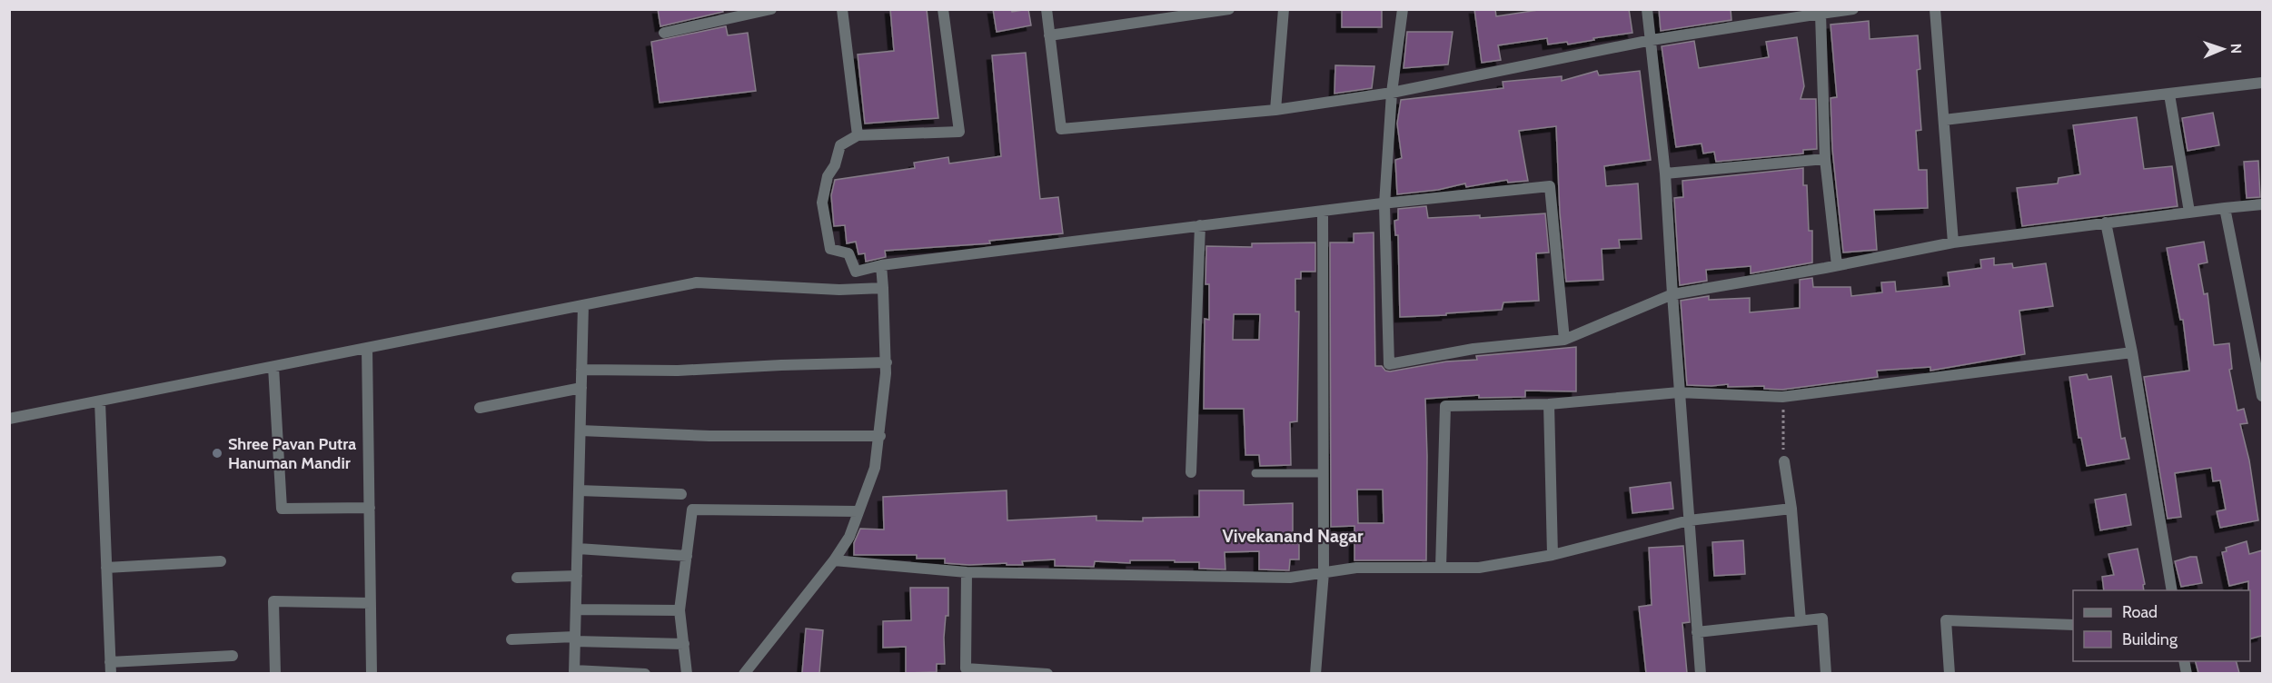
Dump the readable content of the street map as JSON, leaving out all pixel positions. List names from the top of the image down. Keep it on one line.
{"districts":["Vivekanand Nagar"],"places":["Shree Pavan Putra Hanuman Mandir"],"legend":["Road","Building"],"north":"right"}
